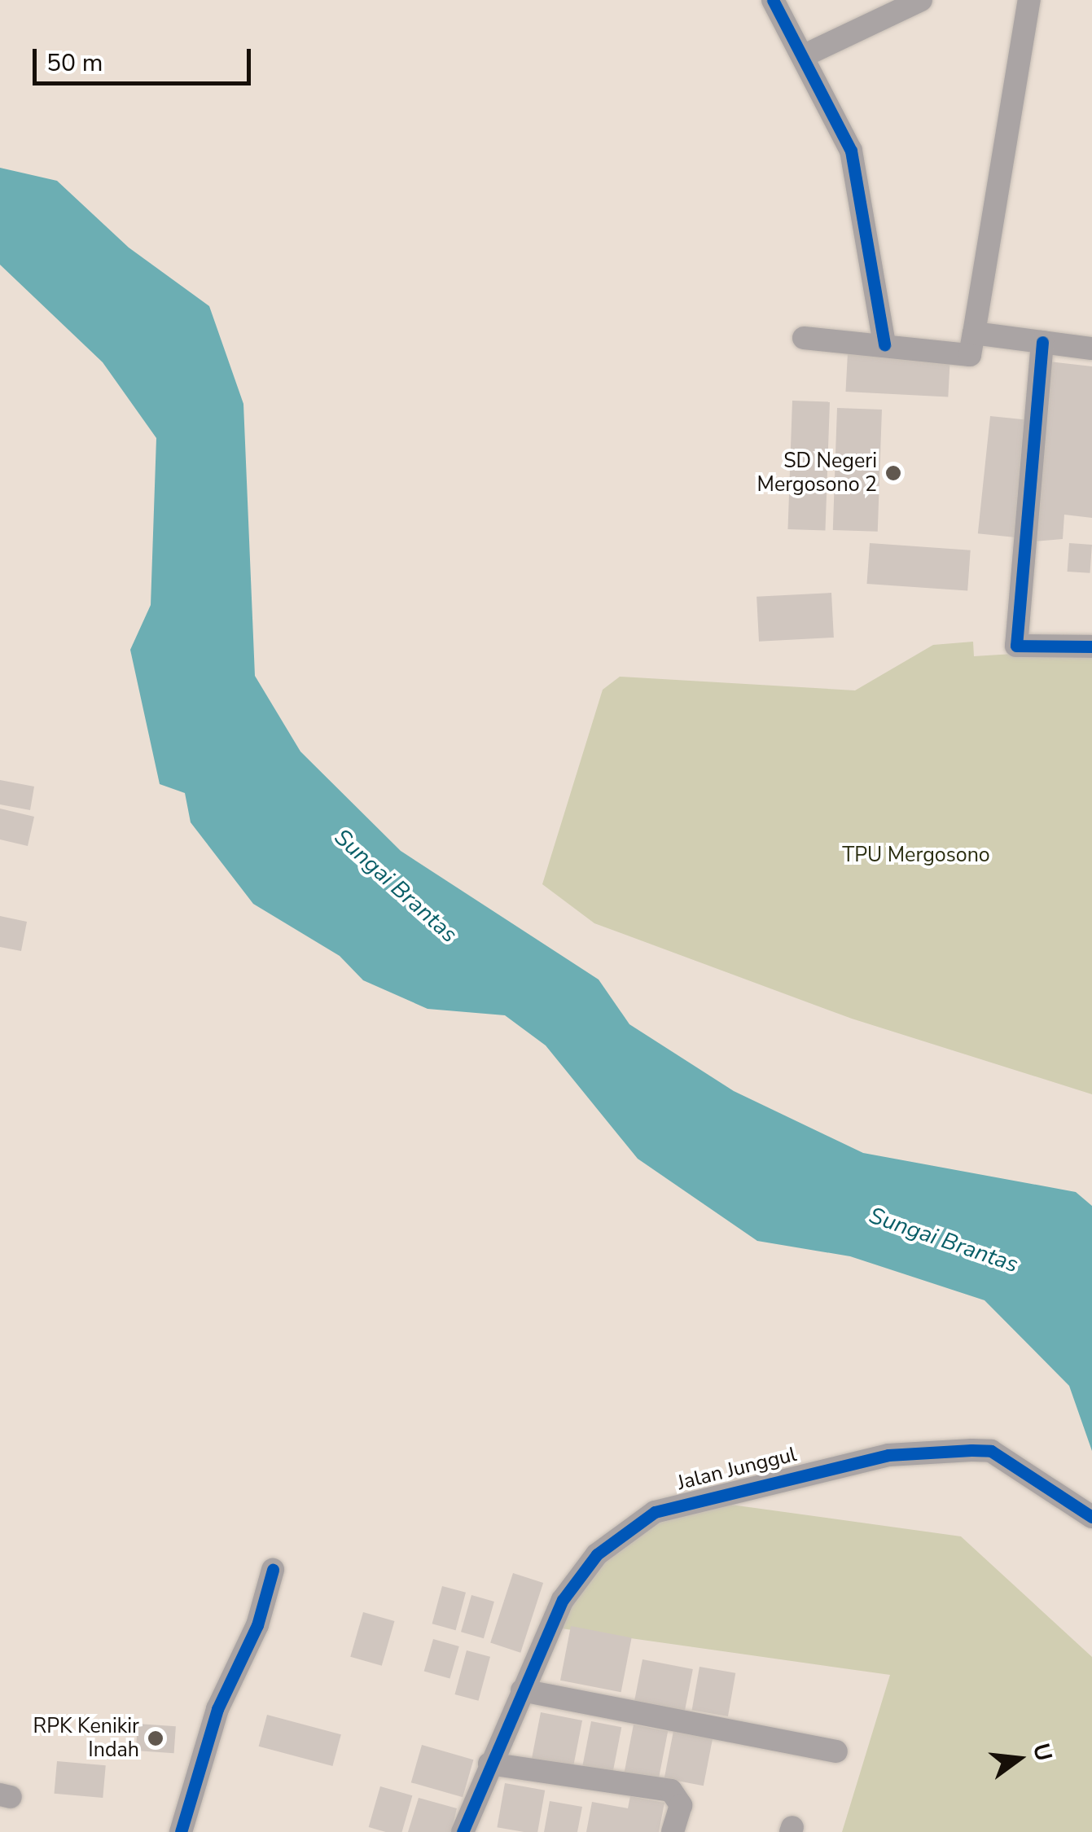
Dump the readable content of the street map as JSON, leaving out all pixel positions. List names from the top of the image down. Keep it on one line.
{"streets":{"street":["Jalan Junggul"]},"water":["Sungai Brantas"],"parks":["TPU Mergosono"],"places":["SD Negeri Mergosono 2","RPK Kenikir Indah"],"scale_bar":"50 m","north":"right"}
